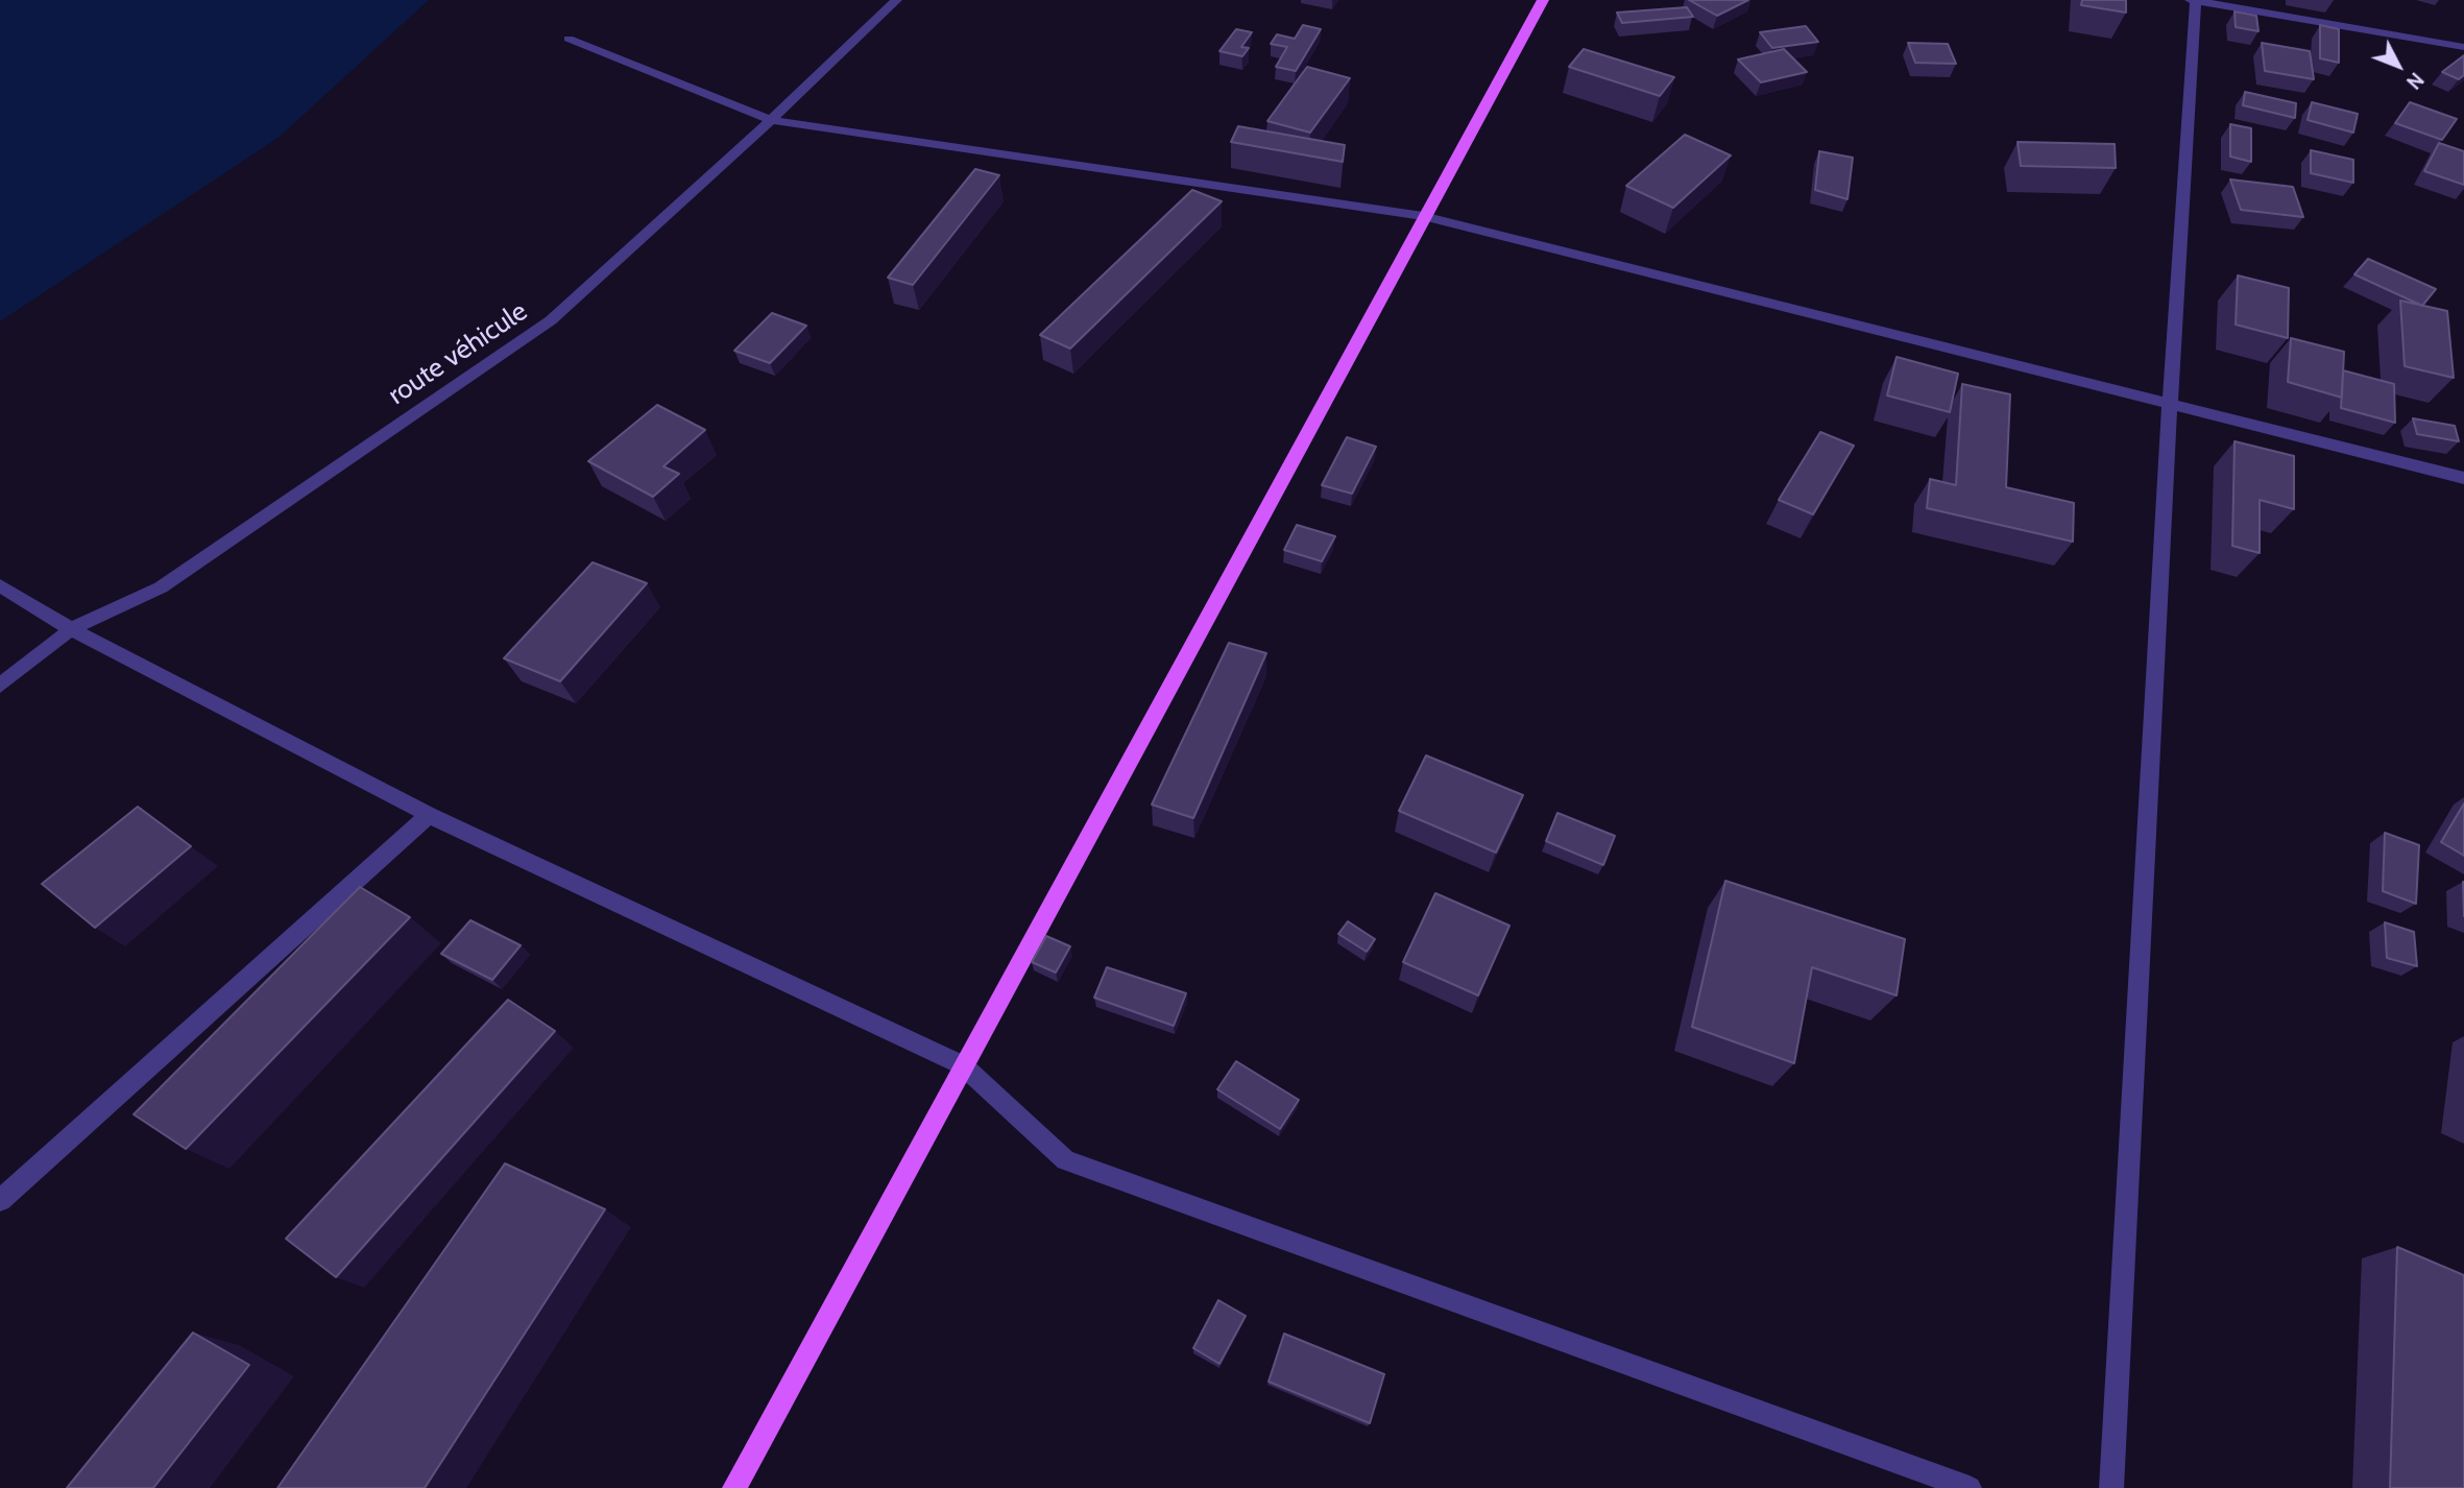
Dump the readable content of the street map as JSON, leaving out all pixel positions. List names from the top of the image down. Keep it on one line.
{"streets":{"street":["route véhicule"]},"north":"bottom right"}
